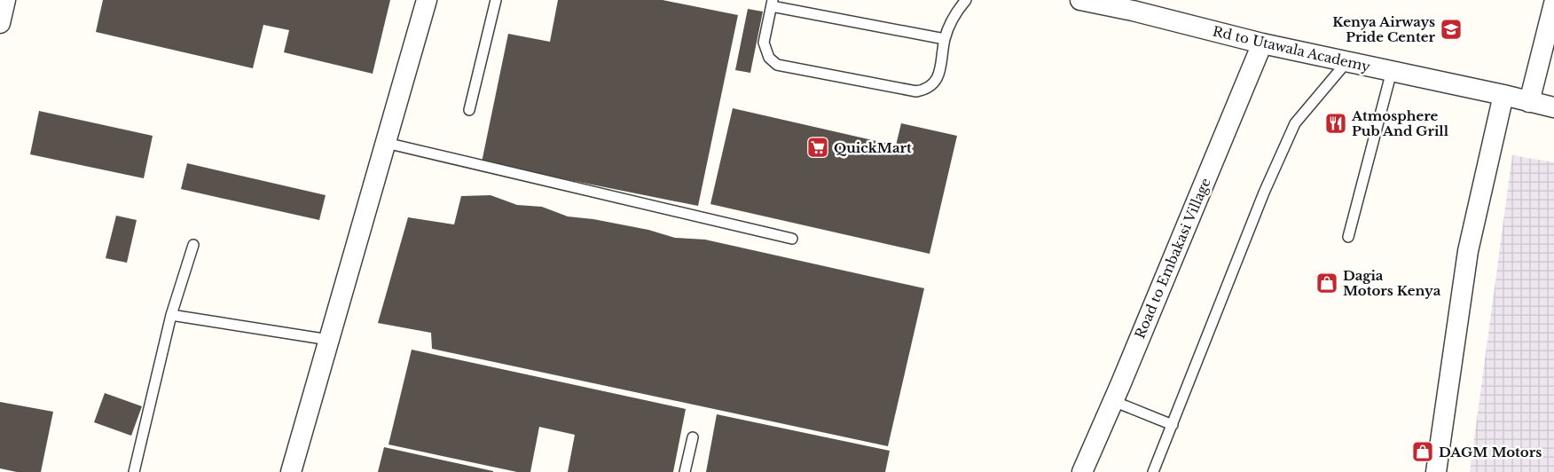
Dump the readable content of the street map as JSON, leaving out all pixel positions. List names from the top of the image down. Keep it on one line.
{"streets":{"street":["Rd to Utawala Academy","Road to Embakasi Village"]},"crossings":[["Rd to Utawala Academy","Road to Embakasi Village"]],"places":{"school or university":["Kenya Airways Pride Center"],"restaurant":["Atmosphere Pub And Grill"],"supermarket":["QuickMart"],"shop":["Dagia Motors Kenya","DAGM Motors"]}}
